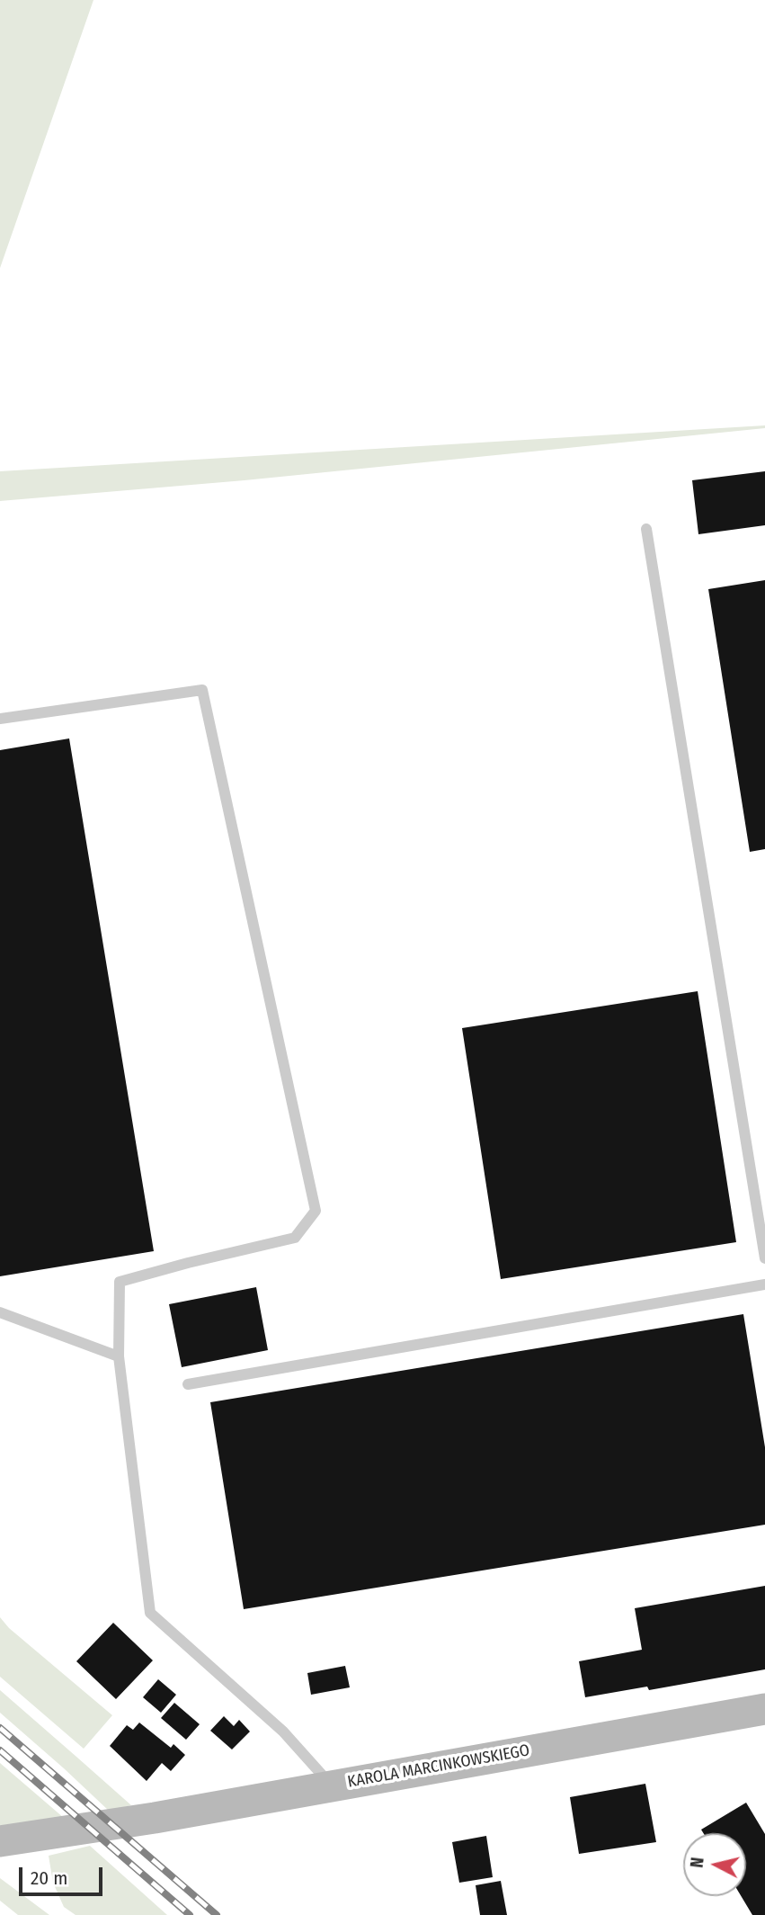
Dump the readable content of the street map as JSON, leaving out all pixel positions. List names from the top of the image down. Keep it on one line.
{"streets":{"street":["KAROLA MARCINKOWSKIEGO"]},"scale_bar":"20 m","north":"left"}
